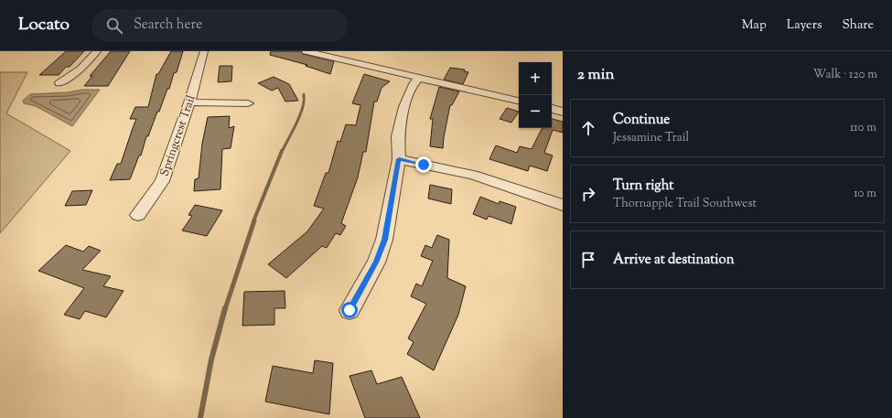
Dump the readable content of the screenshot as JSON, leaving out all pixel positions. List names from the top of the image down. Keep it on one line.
{"streets":{"street":["Springcrest Trail"]},"page":{"header":"Locato","search":"Search here","nav":["Map","Layers","Share"],"heading":["2 min","Walk · 120 m"],"map_buttons":["+","−"],"list":[["Continue","Jessamine Trail","110 m"],["Turn right","Thornapple Trail Southwest","10 m"],"Arrive at destination"]}}
